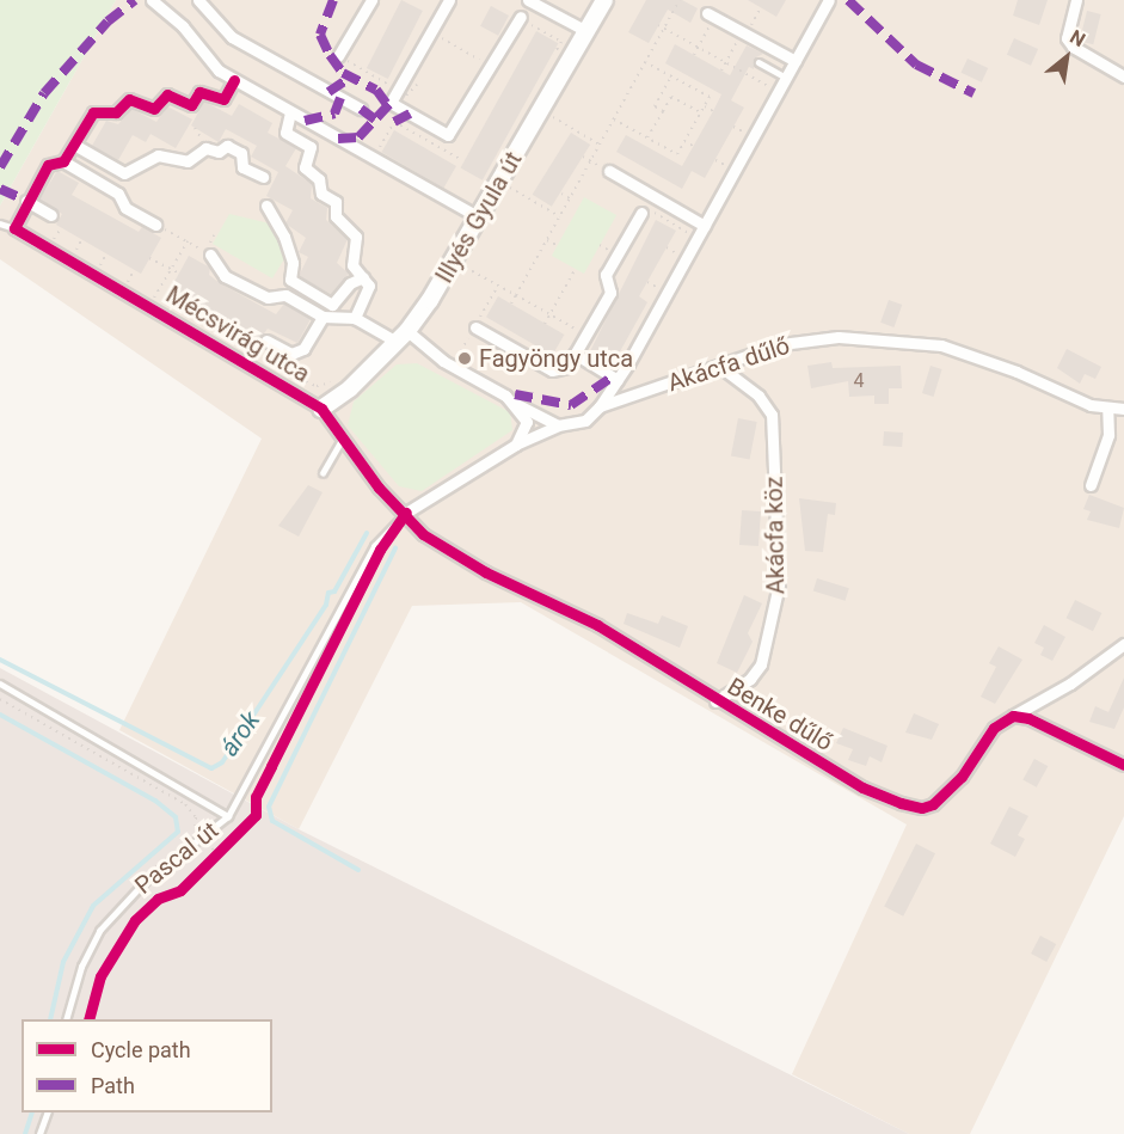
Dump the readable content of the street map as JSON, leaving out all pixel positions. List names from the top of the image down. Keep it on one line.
{"streets":{"street":["Illyés Gyula út","Mécsvirág utca","Akácfa dűlő","Akácfa köz","Benke dűlő"],"lane":["Pascal út"]},"crossings":[["Illyés Gyula út","Mécsvirág utca"],["Mécsvirág utca","Benke dűlő"],["Mécsvirág utca","Pascal út"],["Akácfa dűlő","Akácfa köz"],["Akácfa köz","Benke dűlő"],["Benke dűlő","Pascal út"]],"water":["árok"],"places":["Fagyöngy utca"],"house_numbers":["4"],"legend":["Cycle path","Path"],"north":"top right"}
